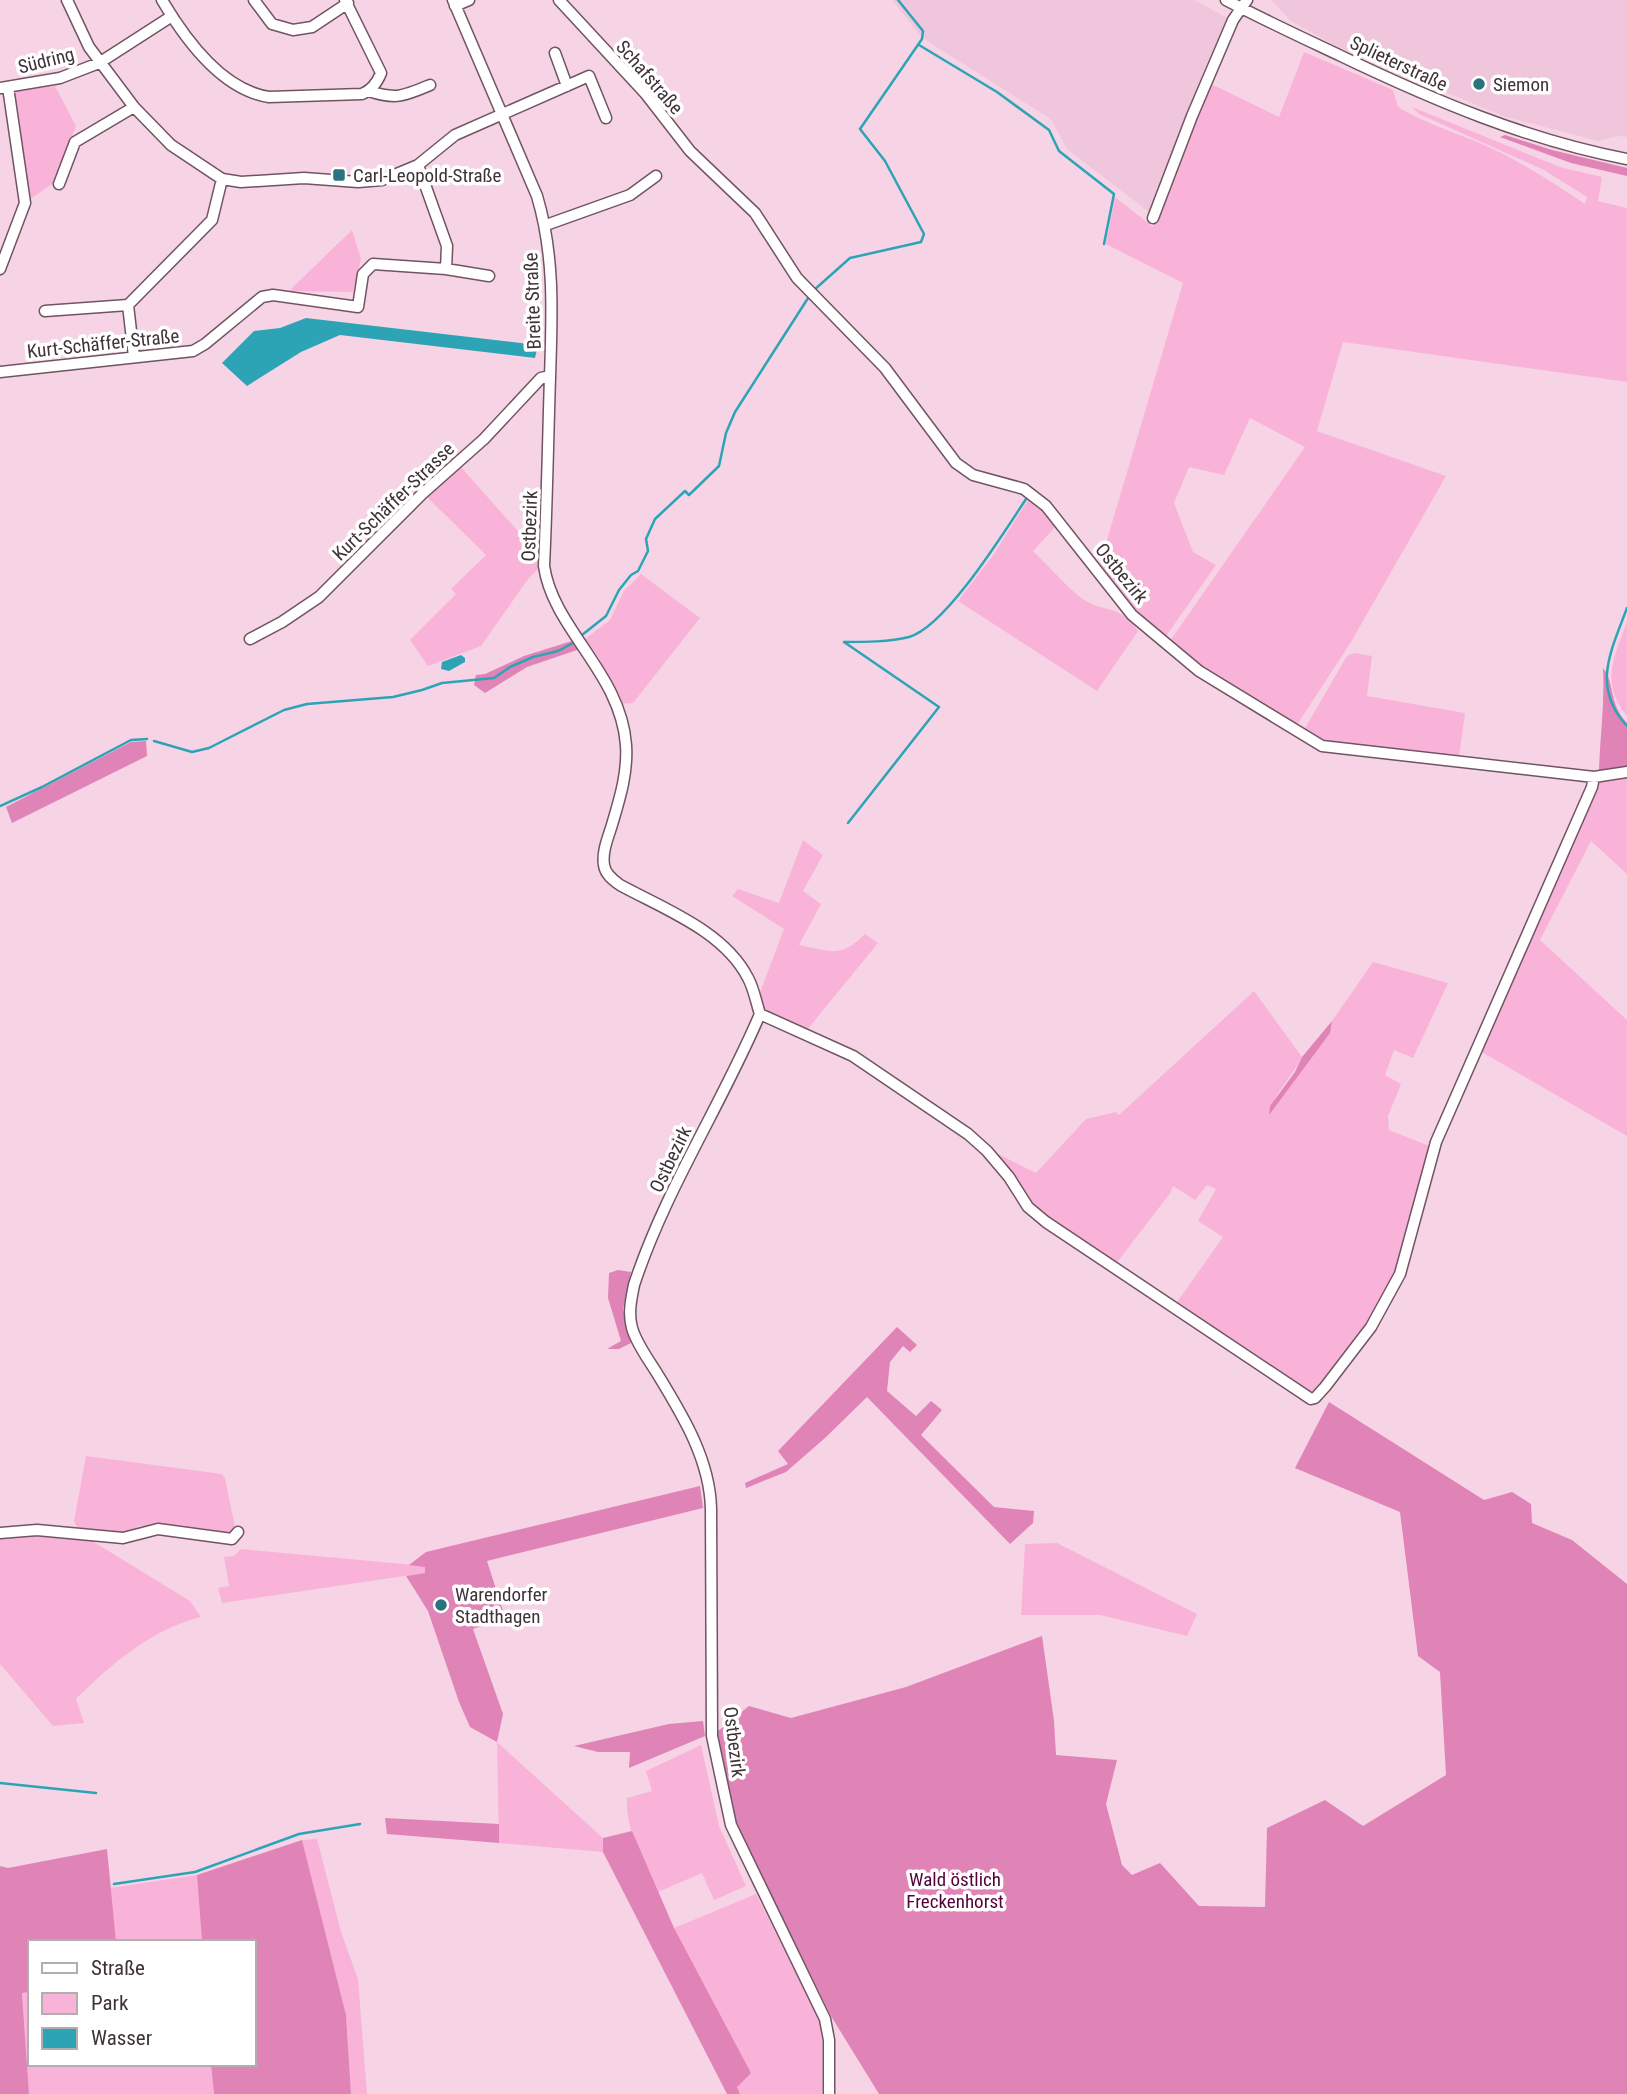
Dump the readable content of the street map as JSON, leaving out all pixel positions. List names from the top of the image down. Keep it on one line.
{"streets":{"street":["Südring","Splieterstraße","Schafstraße","Breite Straße","Kurt-Schäffer-Straße","Kurt-Schäffer-Strasse","Ostbezirk"]},"crossings":[["Schafstraße","Ostbezirk"],["Breite Straße","Kurt-Schäffer-Strasse"],["Breite Straße","Ostbezirk"],["Kurt-Schäffer-Strasse","Ostbezirk"]],"parks":["Wald östlich Freckenhorst"],"places":{"other":["Siemon","Warendorfer Stadthagen"],"transit":["Carl-Leopold-Straße"]},"legend":["Straße","Park","Wasser"]}
